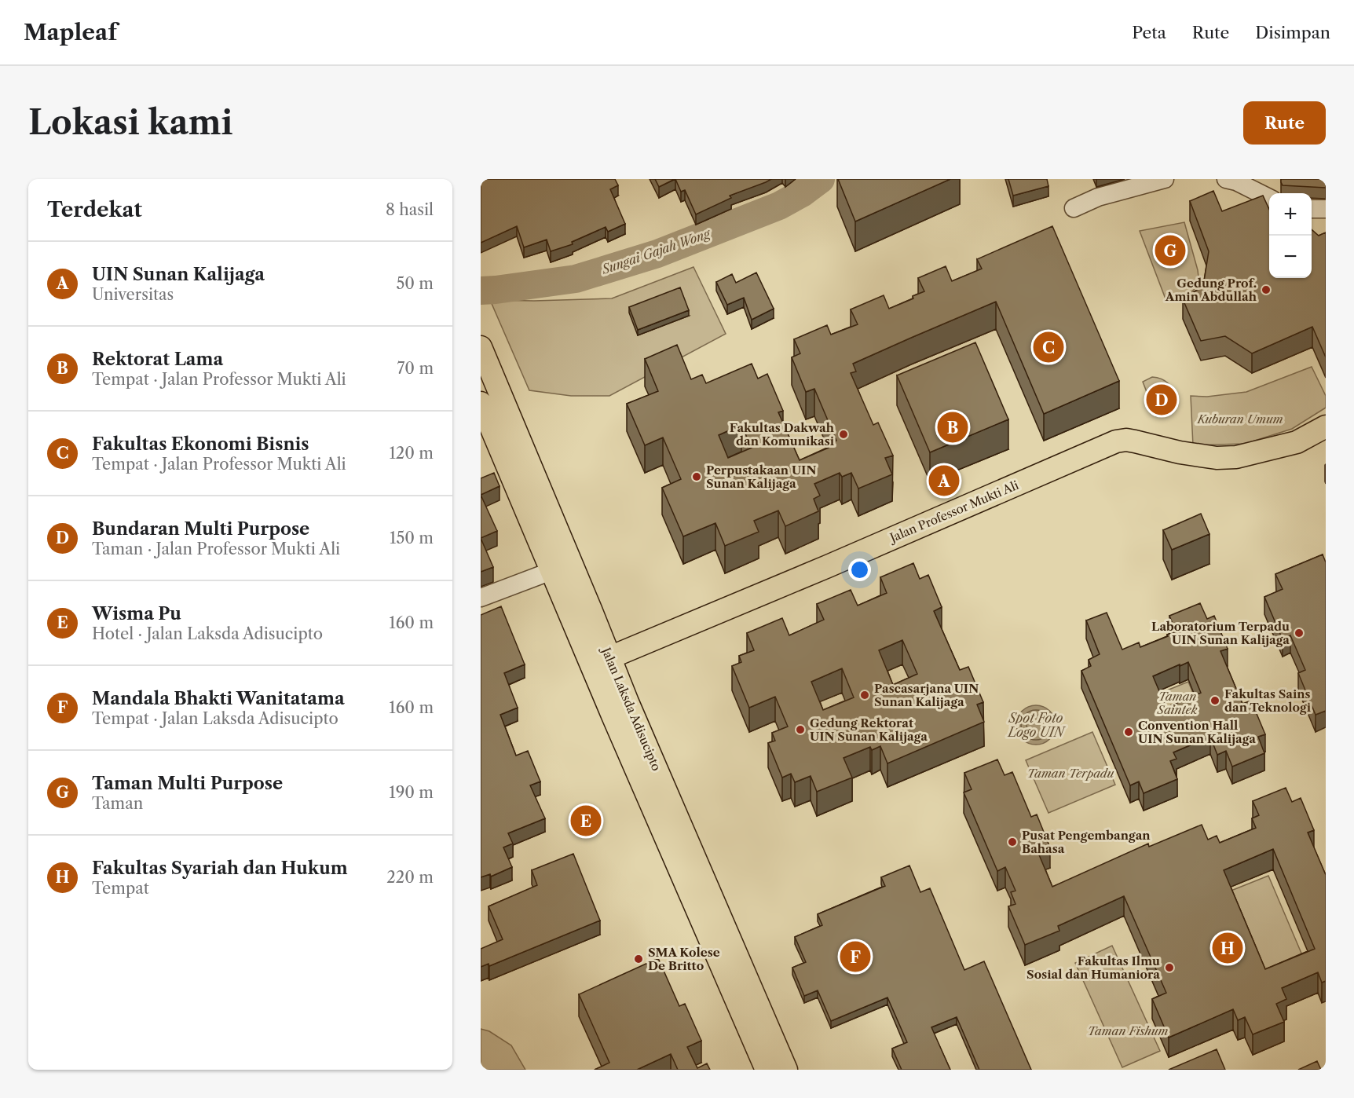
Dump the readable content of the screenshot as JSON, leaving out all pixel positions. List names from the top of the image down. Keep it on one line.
{"streets":{"main road":["Jalan Professor Mukti Ali","Jalan Laksda Adisucipto"]},"crossings":[["Jalan Professor Mukti Ali","Jalan Laksda Adisucipto"]],"water":["Sungai Gajah Wong","Spot Foto Logo UIN"],"parks":["Kuburan Umum","Taman Saintek","Taman Terpadu","Taman Fishum"],"places":["Gedung Prof. Amin Abdullah","Fakultas Dakwah dan Komunikasi","Perpustakaan UIN Sunan Kalijaga","Laboratorium Terpadu UIN Sunan Kalijaga","Pascasarjana UIN Sunan Kalijaga","Fakultas Sains dan Teknologi","Gedung Rektorat UIN Sunan Kalijaga","Convention Hall UIN Sunan Kalijaga","Pusat Pengembangan Bahasa","SMA Kolese De Britto","Fakultas Ilmu Sosial dan Humaniora"],"page":{"header":"Mapleaf","nav":["Peta","Rute","Disimpan"],"buttons":"Rute","title":"Lokasi kami","heading":["Terdekat","8 hasil"],"map_buttons":["+","−"],"pins":["G","C","D","B","A","E","H","F"],"list":[{"mark":"A","name":"UIN Sunan Kalijaga","note":"Universitas","value":"50 m"},{"mark":"B","name":"Rektorat Lama","note":"Tempat · Jalan Professor Mukti Ali","value":"70 m"},{"mark":"C","name":"Fakultas Ekonomi Bisnis","note":"Tempat · Jalan Professor Mukti Ali","value":"120 m"},{"mark":"D","name":"Bundaran Multi Purpose","note":"Taman · Jalan Professor Mukti Ali","value":"150 m"},{"mark":"E","name":"Wisma Pu","note":"Hotel · Jalan Laksda Adisucipto","value":"160 m"},{"mark":"F","name":"Mandala Bhakti Wanitatama","note":"Tempat · Jalan Laksda Adisucipto","value":"160 m"},{"mark":"G","name":"Taman Multi Purpose","note":"Taman","value":"190 m"},{"mark":"H","name":"Fakultas Syariah dan Hukum","note":"Tempat","value":"220 m"}]}}
